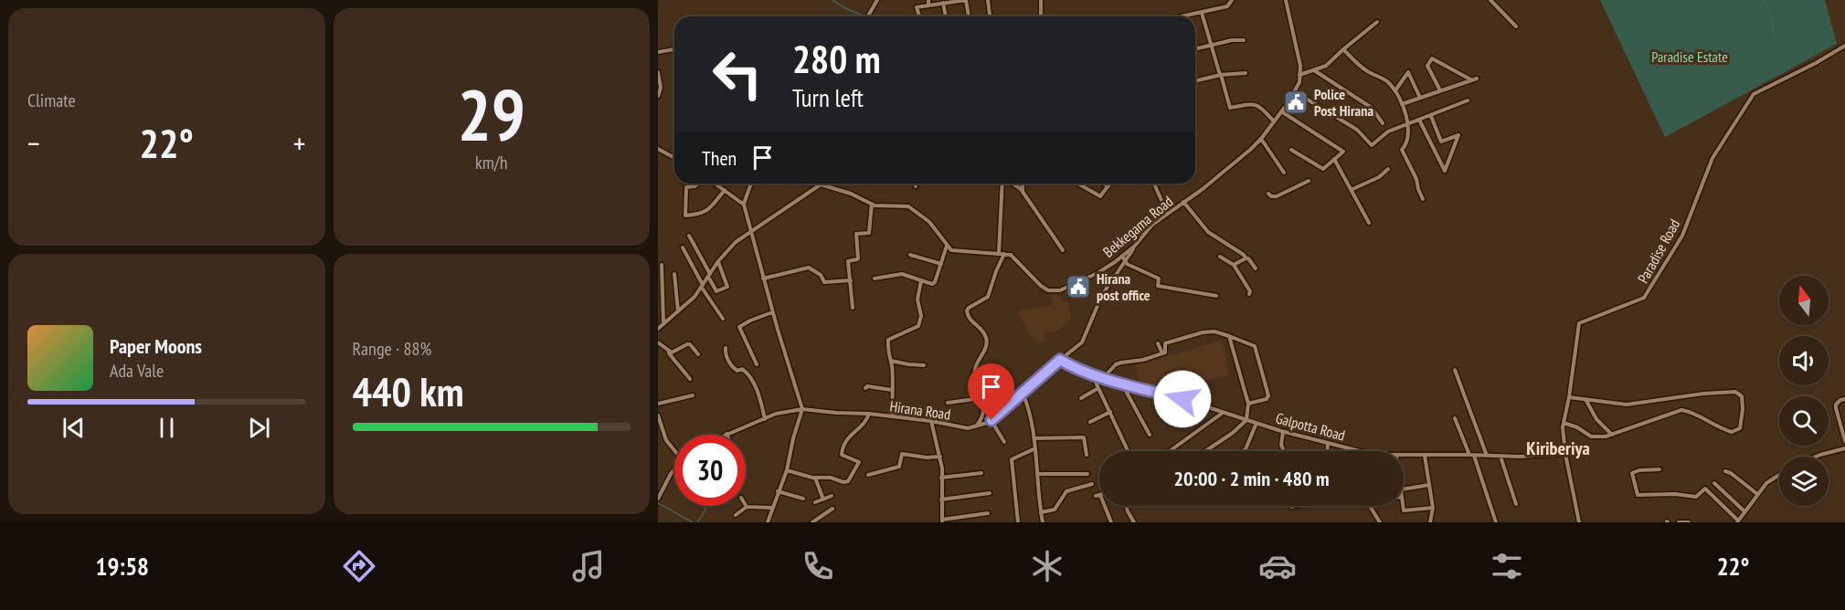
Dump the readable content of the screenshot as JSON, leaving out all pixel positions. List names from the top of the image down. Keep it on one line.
{"streets":{"street":["Bekkegama Road","Paradise Road","Hirana Road","Galpotta Road"]},"crossings":[["Paradise Road","Galpotta Road"]],"districts":["Kiriberiya"],"parks":["Paradise Estate"],"places":{"public building":["Police Post Hirana","Hirana post office"]},"north":"top","page":{"tile":["Climate",["29","km/h"],["Range · 88%","440 km"]],"turn":["280 m","Turn left"],"heat":["−","22°","+"],"then":"Then","song":["Paper Moons","Ada Vale"],"limit":"30","trip":"20:00 · 2 min · 480 m","tabs":["19:58","22°"]}}
